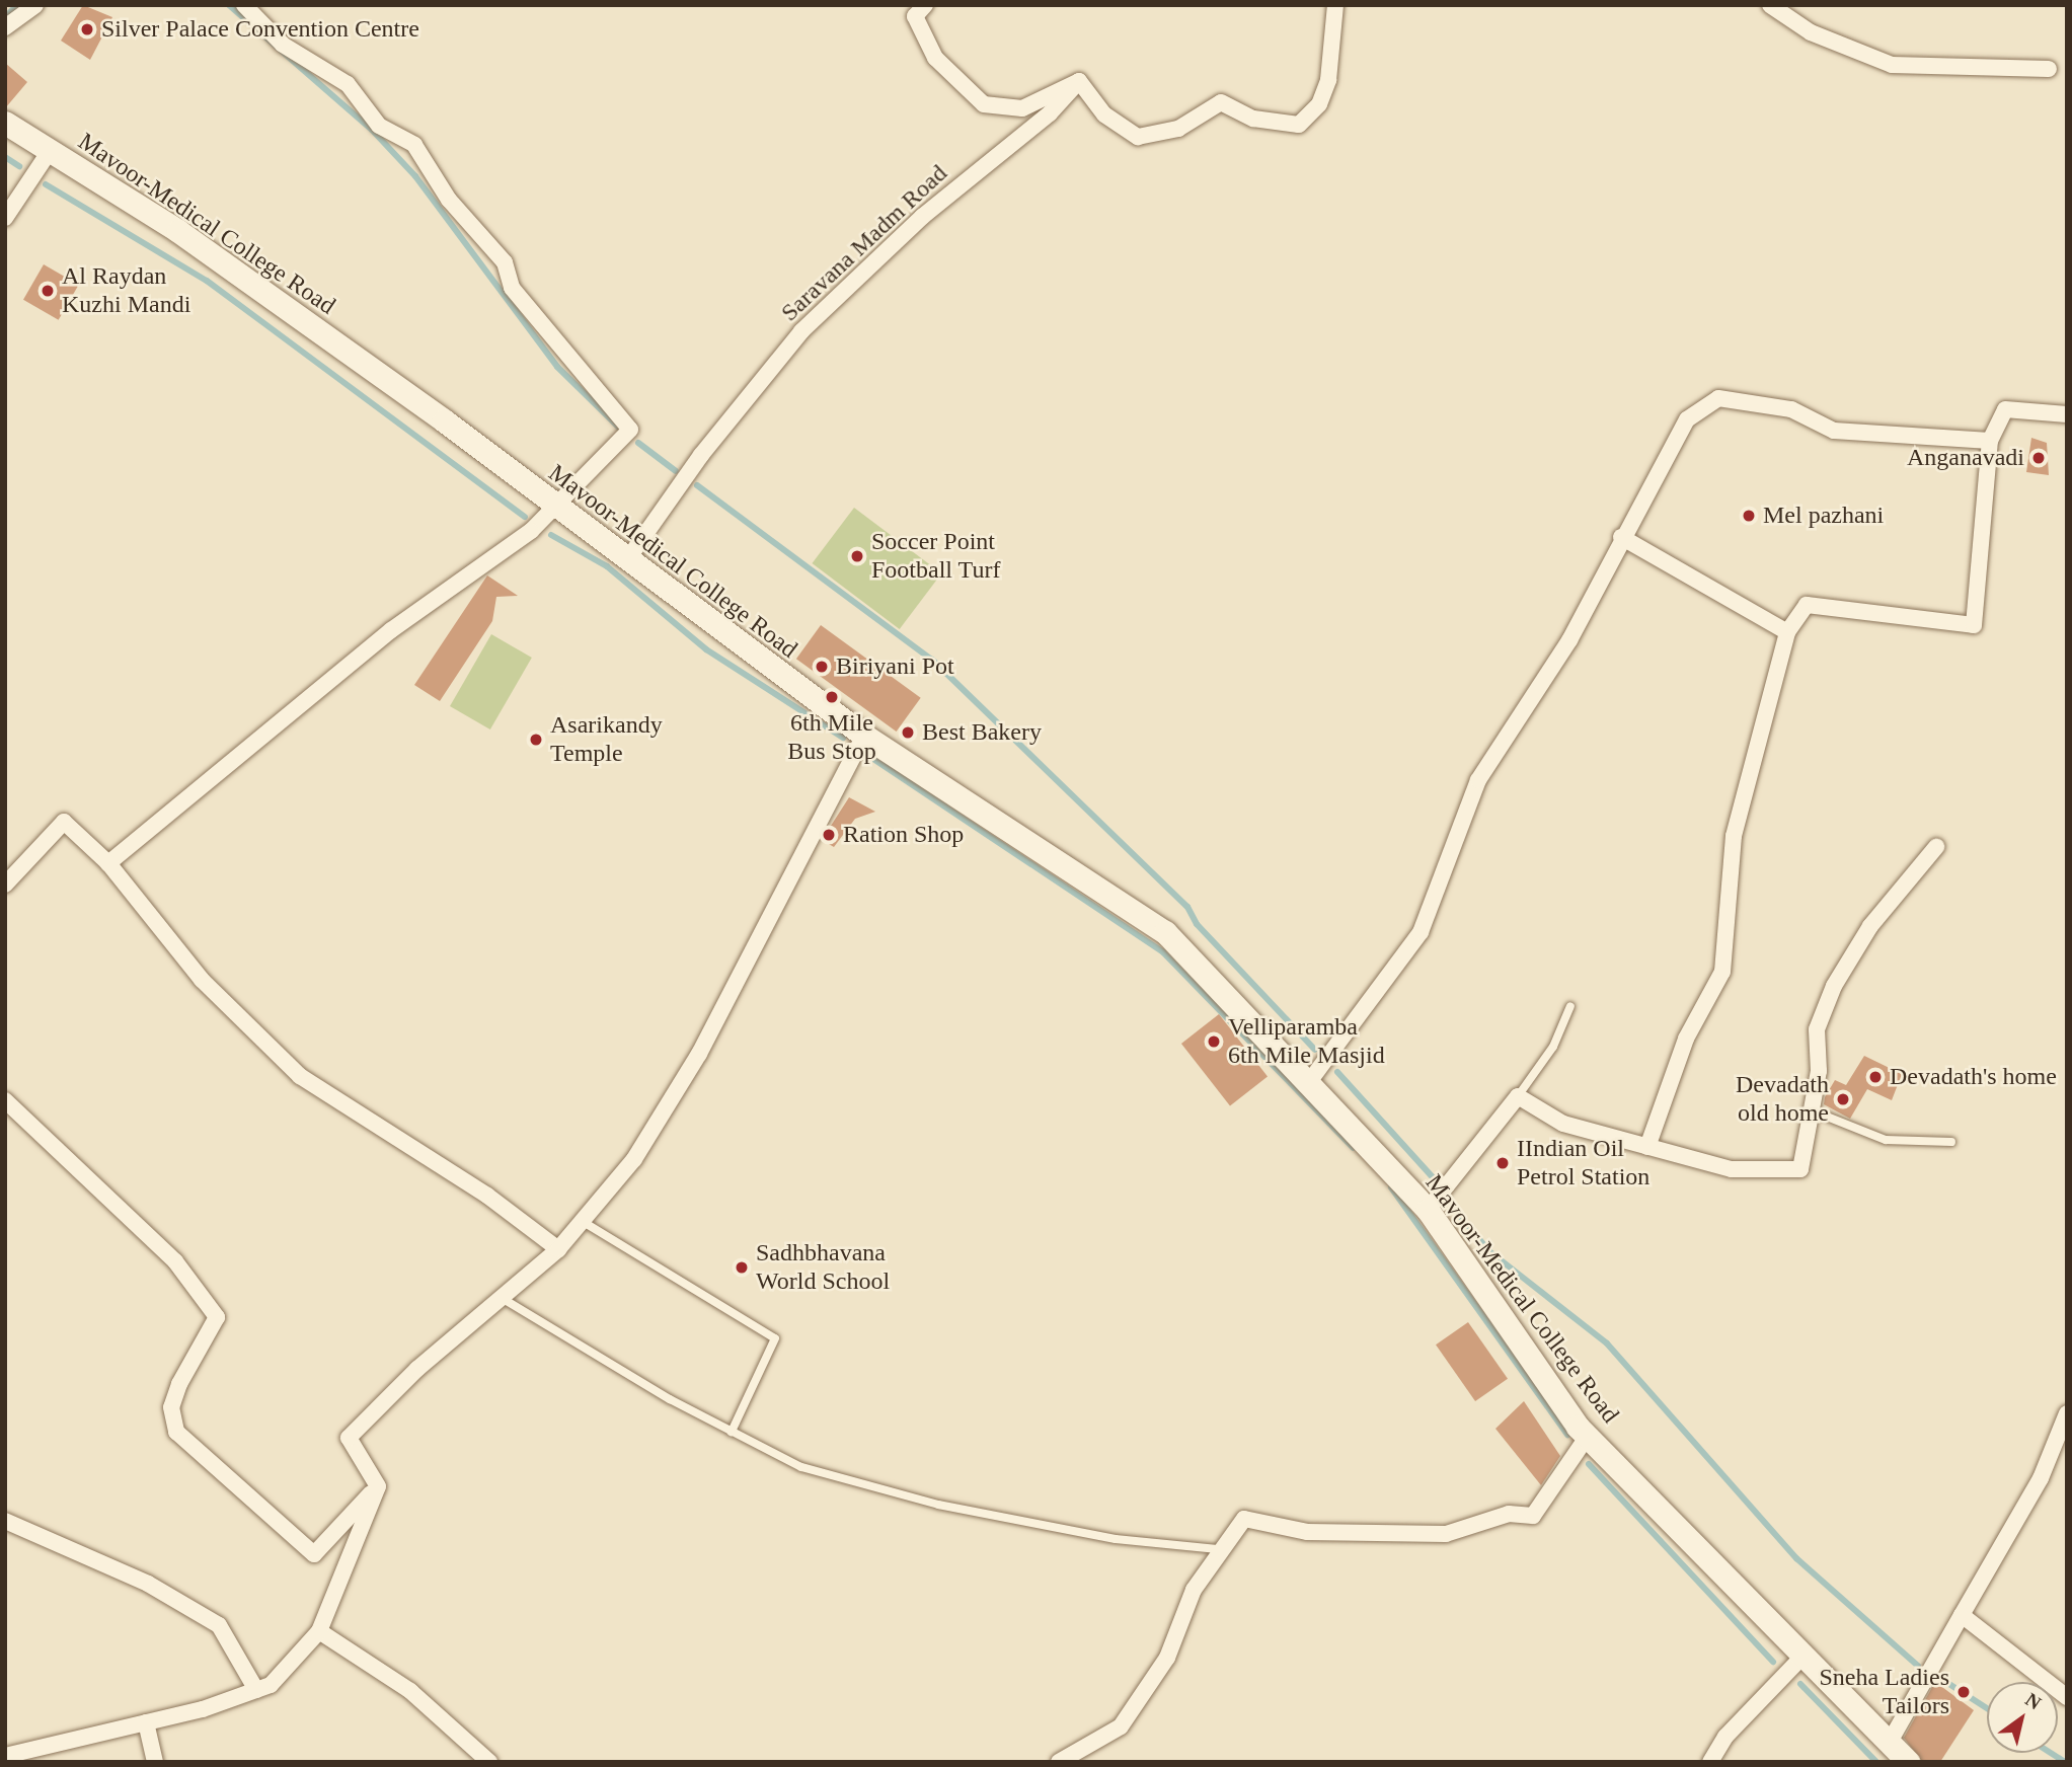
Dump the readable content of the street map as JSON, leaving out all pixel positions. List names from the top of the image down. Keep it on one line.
{"streets":{"main road":["Mavoor-Medical College Road"],"street":["Saravana Madm Road"]},"crossings":[["Mavoor-Medical College Road","Saravana Madm Road"]],"places":["Silver Palace Convention Centre","Al Raydan Kuzhi Mandi","Anganavadi","Mel pazhani","Soccer Point Football Turf","Biriyani Pot","6th Mile Bus Stop","Best Bakery","Asarikandy Temple","Ration Shop","Velliparamba 6th Mile Masjid","Devadath's home","Devadath old home","IIndian Oil Petrol Station","Sadhbhavana World School","Sneha Ladies Tailors"],"north":"top right"}
